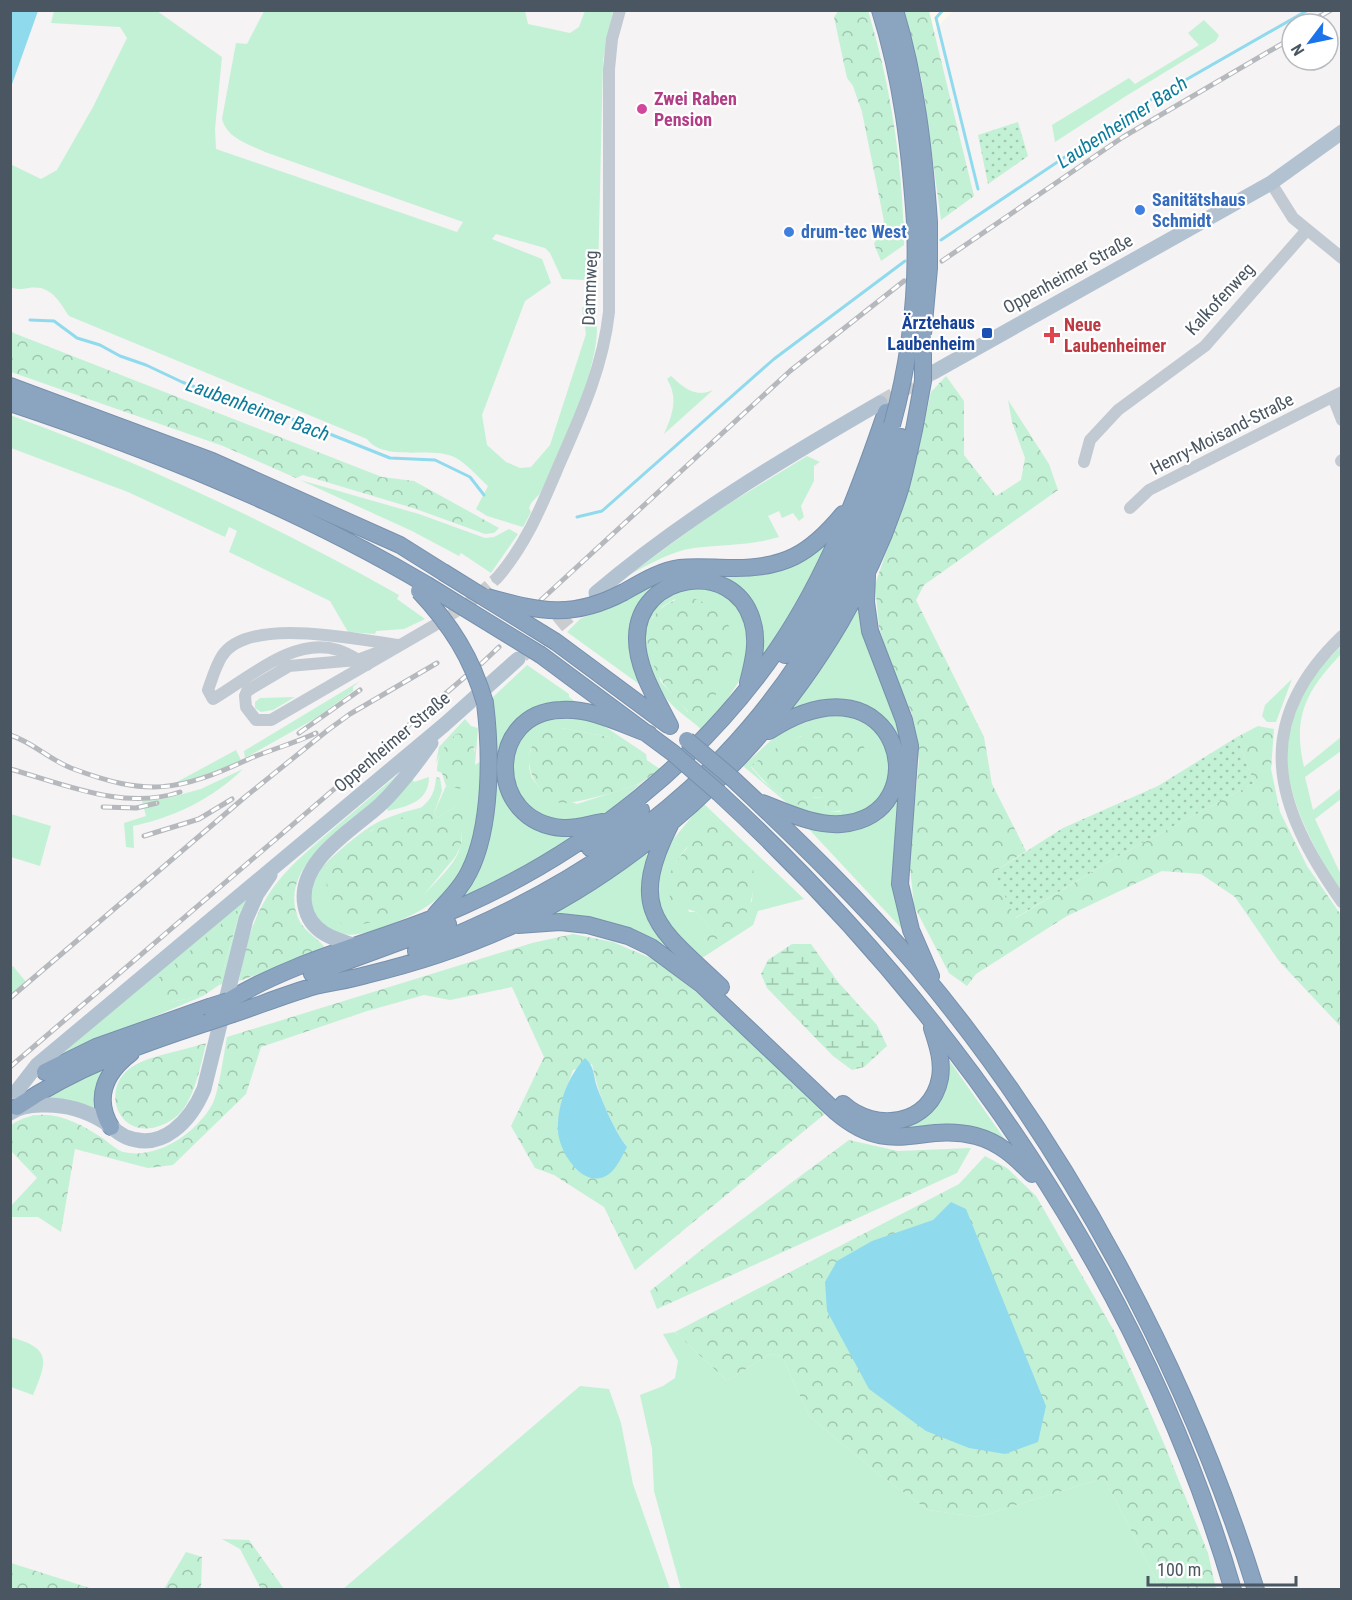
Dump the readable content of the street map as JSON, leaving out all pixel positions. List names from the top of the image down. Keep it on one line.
{"streets":{"main road":["Oppenheimer Straße"],"street":["Dammweg","Kalkofenweg","Henry-Moisand-Straße"]},"water":["Laubenheimer Bach"],"places":{"other":["Zwei Raben Pension","Sanitätshaus Schmidt","drum-tec West"],"transit":["Ärztehaus Laubenheim"],"health":["Neue Laubenheimer"]},"scale_bar":"100 m","north":"bottom left"}
